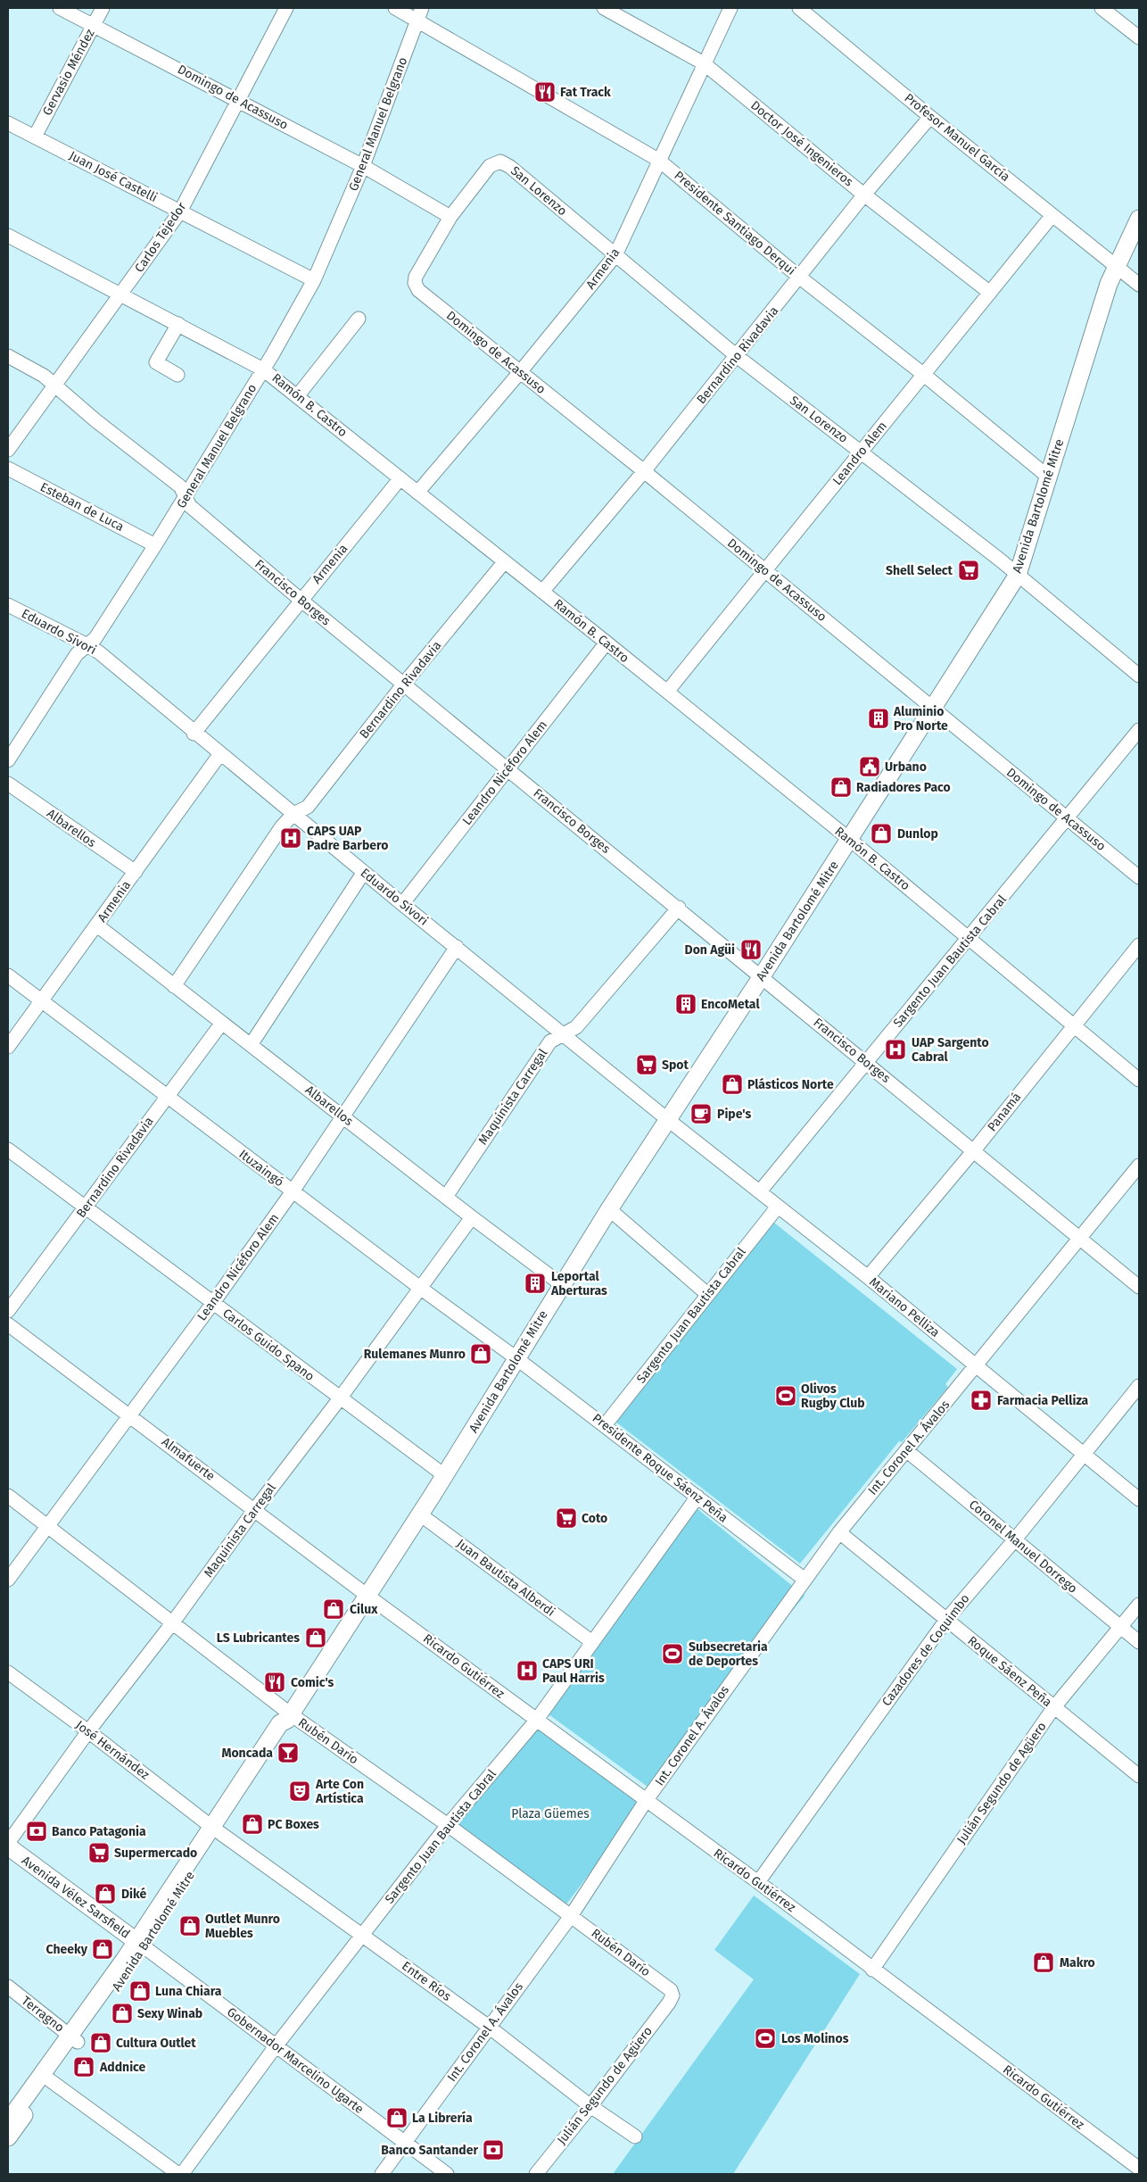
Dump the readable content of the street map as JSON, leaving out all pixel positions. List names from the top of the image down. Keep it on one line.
{"streets":{"main road":["Avenida Bartolomé Mitre","Avenida Vélez Sarsfield"],"street":["Gervasio Méndez","Domingo de Acassuso","General Manuel Belgrano","Profesor Manuel García","Doctor José Ingenieros","Juan José Castelli","San Lorenzo","Presidente Santiago Derqui","Carlos Tejedor","Armenia","Bernardino Rivadavia","Ramón B. Castro","Leandro Alem","Esteban de Luca","Francisco Borges","Eduardo Sívori","Leandro Nicéforo Alem","Albarellos","Sargento Juan Bautista Cabral","Maquinista Carregal","Panamá","Ituzaingó","Mariano Pelliza","Carlos Guido Spano","Int. Coronel A. Ávalos","Almafuerte","Presidente Roque Sáenz Peña","Coronel Manuel Dorrego","Juan Bautista Alberdi","Cazadores de Coquimbo","Ricardo Gutiérrez","Roque Sáenz Peña","Rubén Darío","José Hernández","Julián Segundo de Agüero","Entre Ríos","Terragno","Gobernador Marcelino Ugarte"]},"crossings":[["Gervasio Méndez","Domingo de Acassuso"],["Gervasio Méndez","Juan José Castelli"],["Domingo de Acassuso","General Manuel Belgrano"],["Domingo de Acassuso","San Lorenzo"],["Domingo de Acassuso","Carlos Tejedor"],["Domingo de Acassuso","Armenia"],["Domingo de Acassuso","Bernardino Rivadavia"],["Domingo de Acassuso","Leandro Alem"],["Domingo de Acassuso","Avenida Bartolomé Mitre"],["Domingo de Acassuso","Sargento Juan Bautista Cabral"],["General Manuel Belgrano","Juan José Castelli"],["General Manuel Belgrano","Presidente Santiago Derqui"],["General Manuel Belgrano","Ramón B. Castro"],["General Manuel Belgrano","Esteban de Luca"],["General Manuel Belgrano","Francisco Borges"],["General Manuel Belgrano","Eduardo Sívori"],["Profesor Manuel García","Bernardino Rivadavia"],["Profesor Manuel García","Leandro Alem"],["Profesor Manuel García","Avenida Bartolomé Mitre"],["Doctor José Ingenieros","Armenia"],["Doctor José Ingenieros","Bernardino Rivadavia"],["Doctor José Ingenieros","Leandro Alem"],["Juan José Castelli","Carlos Tejedor"],["San Lorenzo","Armenia"],["San Lorenzo","Bernardino Rivadavia"],["San Lorenzo","Leandro Alem"],["San Lorenzo","Avenida Bartolomé Mitre"],["Presidente Santiago Derqui","Armenia"],["Presidente Santiago Derqui","Bernardino Rivadavia"],["Presidente Santiago Derqui","Leandro Alem"],["Presidente Santiago Derqui","Avenida Bartolomé Mitre"],["Carlos Tejedor","Ramón B. Castro"],["Carlos Tejedor","Francisco Borges"],["Armenia","Ramón B. Castro"],["Armenia","Francisco Borges"],["Armenia","Eduardo Sívori"],["Armenia","Albarellos"],["Armenia","Ituzaingó"],["Bernardino Rivadavia","Ramón B. Castro"],["Bernardino Rivadavia","Francisco Borges"],["Bernardino Rivadavia","Eduardo Sívori"],["Bernardino Rivadavia","Albarellos"],["Bernardino Rivadavia","Ituzaingó"],["Bernardino Rivadavia","Carlos Guido Spano"],["Ramón B. Castro","Leandro Alem"],["Ramón B. Castro","Avenida Bartolomé Mitre"],["Ramón B. Castro","Leandro Nicéforo Alem"],["Ramón B. Castro","Sargento Juan Bautista Cabral"],["Ramón B. Castro","Panamá"],["Avenida Bartolomé Mitre","Francisco Borges"],["Avenida Bartolomé Mitre","Eduardo Sívori"],["Avenida Bartolomé Mitre","Albarellos"],["Avenida Bartolomé Mitre","Ituzaingó"],["Avenida Bartolomé Mitre","Mariano Pelliza"],["Avenida Bartolomé Mitre","Carlos Guido Spano"],["Avenida Bartolomé Mitre","Almafuerte"],["Avenida Bartolomé Mitre","Presidente Roque Sáenz Peña"],["Avenida Bartolomé Mitre","Juan Bautista Alberdi"],["Avenida Bartolomé Mitre","Ricardo Gutiérrez"],["Avenida Bartolomé Mitre","Rubén Darío"],["Avenida Bartolomé Mitre","José Hernández"],["Avenida Bartolomé Mitre","Avenida Vélez Sarsfield"],["Avenida Bartolomé Mitre","Entre Ríos"],["Avenida Bartolomé Mitre","Terragno"],["Avenida Bartolomé Mitre","Gobernador Marcelino Ugarte"],["Francisco Borges","Leandro Nicéforo Alem"],["Francisco Borges","Sargento Juan Bautista Cabral"],["Francisco Borges","Maquinista Carregal"],["Francisco Borges","Panamá"],["Francisco Borges","Int. Coronel A. Ávalos"],["Eduardo Sívori","Leandro Nicéforo Alem"],["Eduardo Sívori","Maquinista Carregal"],["Eduardo Sívori","Mariano Pelliza"],["Leandro Nicéforo Alem","Albarellos"],["Leandro Nicéforo Alem","Ituzaingó"],["Leandro Nicéforo Alem","Carlos Guido Spano"],["Leandro Nicéforo Alem","Almafuerte"],["Leandro Nicéforo Alem","Rubén Darío"],["Albarellos","Maquinista Carregal"],["Sargento Juan Bautista Cabral","Mariano Pelliza"],["Sargento Juan Bautista Cabral","Presidente Roque Sáenz Peña"],["Sargento Juan Bautista Cabral","Juan Bautista Alberdi"],["Sargento Juan Bautista Cabral","Ricardo Gutiérrez"],["Sargento Juan Bautista Cabral","Rubén Darío"],["Sargento Juan Bautista Cabral","Entre Ríos"],["Sargento Juan Bautista Cabral","Gobernador Marcelino Ugarte"],["Maquinista Carregal","Ituzaingó"],["Maquinista Carregal","Carlos Guido Spano"],["Maquinista Carregal","Almafuerte"],["Maquinista Carregal","Rubén Darío"],["Maquinista Carregal","José Hernández"],["Panamá","Mariano Pelliza"],["Ituzaingó","Presidente Roque Sáenz Peña"],["Mariano Pelliza","Int. Coronel A. Ávalos"],["Mariano Pelliza","Cazadores de Coquimbo"],["Int. Coronel A. Ávalos","Presidente Roque Sáenz Peña"],["Int. Coronel A. Ávalos","Coronel Manuel Dorrego"],["Int. Coronel A. Ávalos","Ricardo Gutiérrez"],["Int. Coronel A. Ávalos","Roque Sáenz Peña"],["Int. Coronel A. Ávalos","Rubén Darío"],["Int. Coronel A. Ávalos","Entre Ríos"],["Int. Coronel A. Ávalos","Gobernador Marcelino Ugarte"],["Almafuerte","Ricardo Gutiérrez"],["Coronel Manuel Dorrego","Cazadores de Coquimbo"],["Coronel Manuel Dorrego","Julián Segundo de Agüero"],["Cazadores de Coquimbo","Ricardo Gutiérrez"],["Cazadores de Coquimbo","Roque Sáenz Peña"],["Ricardo Gutiérrez","Julián Segundo de Agüero"],["Roque Sáenz Peña","Julián Segundo de Agüero"],["Rubén Darío","Julián Segundo de Agüero"],["José Hernández","Entre Ríos"],["Julián Segundo de Agüero","Entre Ríos"],["Avenida Vélez Sarsfield","Gobernador Marcelino Ugarte"]],"parks":["Plaza Güemes"],"places":{"restaurant":["Fat Track","Don Agüi","Comic's"],"supermarket":["Shell Select","Spot","Coto","Supermercado"],"building":["Aluminio Pro Norte","EncoMetal","Leportal Aberturas"],"public building":["Urbano"],"shop":["Radiadores Paco","Dunlop","Plásticos Norte","Rulemanes Munro","Cilux","LS Lubricantes","PC Boxes","Diké","Outlet Munro Muebles","Cheeky","Makro","Luna Chiara","Sexy Winab","Cultura Outlet","Addnice","La Librería"],"hospital":["CAPS UAP Padre Barbero","UAP Sargento Cabral","CAPS URI Paul Harris"],"cafe":["Pipe's"],"sports":["Olivos Rugby Club","Subsecretaria de Deportes","Los Molinos"],"pharmacy":["Farmacia Pelliza"],"bar":["Moncada"],"theatre":["Arte Con Artística"],"bank":["Banco Patagonia","Banco Santander"]}}
